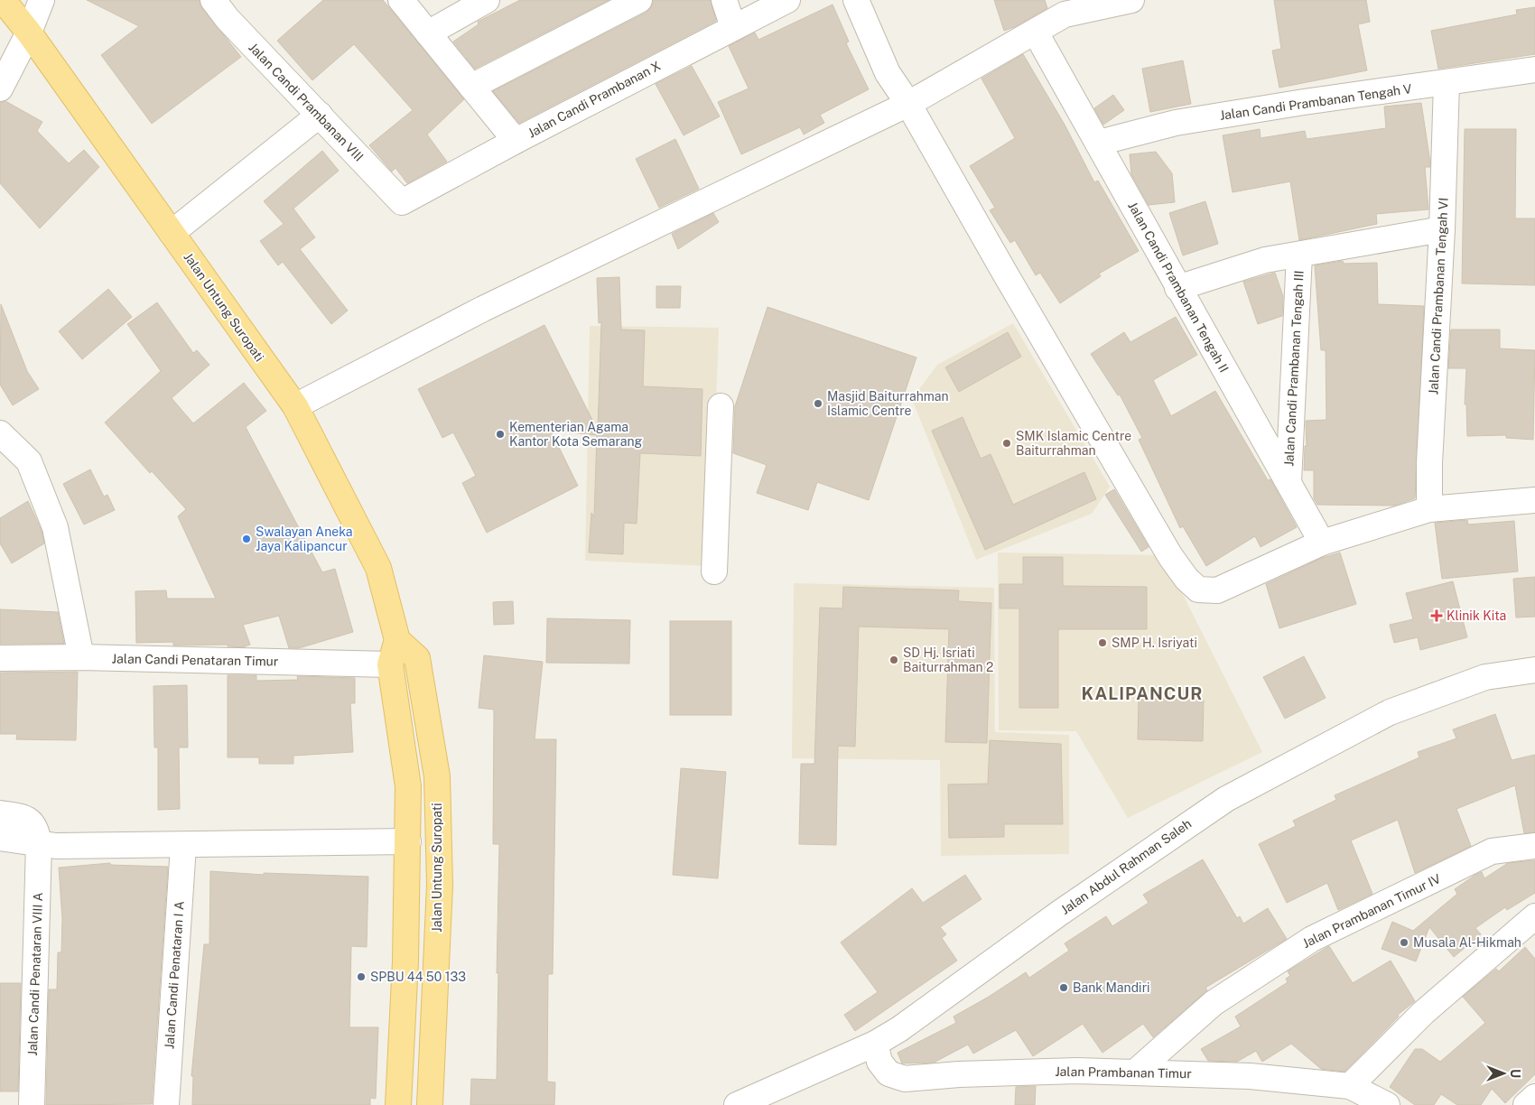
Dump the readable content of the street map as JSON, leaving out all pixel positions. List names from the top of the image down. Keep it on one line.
{"streets":{"main road":["Jalan Untung Suropati"],"street":["Jalan Candi Prambanan X","Jalan Candi Prambanan VIII","Jalan Candi Prambanan Tengah V","Jalan Candi Prambanan Tengah II","Jalan Candi Prambanan Tengah VI","Jalan Candi Prambanan Tengah III","Jalan Candi Penataran Timur","Jalan Abdul Rahman Saleh","Jalan Prambanan Timur IV","Jalan Candi Penataran VIII A","Jalan Candi Penataran I A","Jalan Prambanan Timur"]},"crossings":[["Jalan Candi Prambanan X","Jalan Candi Prambanan VIII"],["Jalan Candi Prambanan Tengah V","Jalan Candi Prambanan Tengah II"],["Jalan Candi Prambanan Tengah V","Jalan Candi Prambanan Tengah VI"],["Jalan Candi Prambanan Tengah II","Jalan Candi Prambanan Tengah III"],["Jalan Abdul Rahman Saleh","Jalan Prambanan Timur"],["Jalan Prambanan Timur IV","Jalan Prambanan Timur"]],"districts":["KALIPANCUR"],"places":{"other":["Masjid Baiturrahman Islamic Centre","Kementerian Agama Kantor Kota Semarang","SMK Islamic Centre Baiturrahman","Swalayan Aneka Jaya Kalipancur","SMP H. Isriyati","SD Hj. Isriati Baiturrahman 2","Musala Al-Hikmah","SPBU 44 50 133","Bank Mandiri"],"health":["Klinik Kita"]},"north":"right"}
